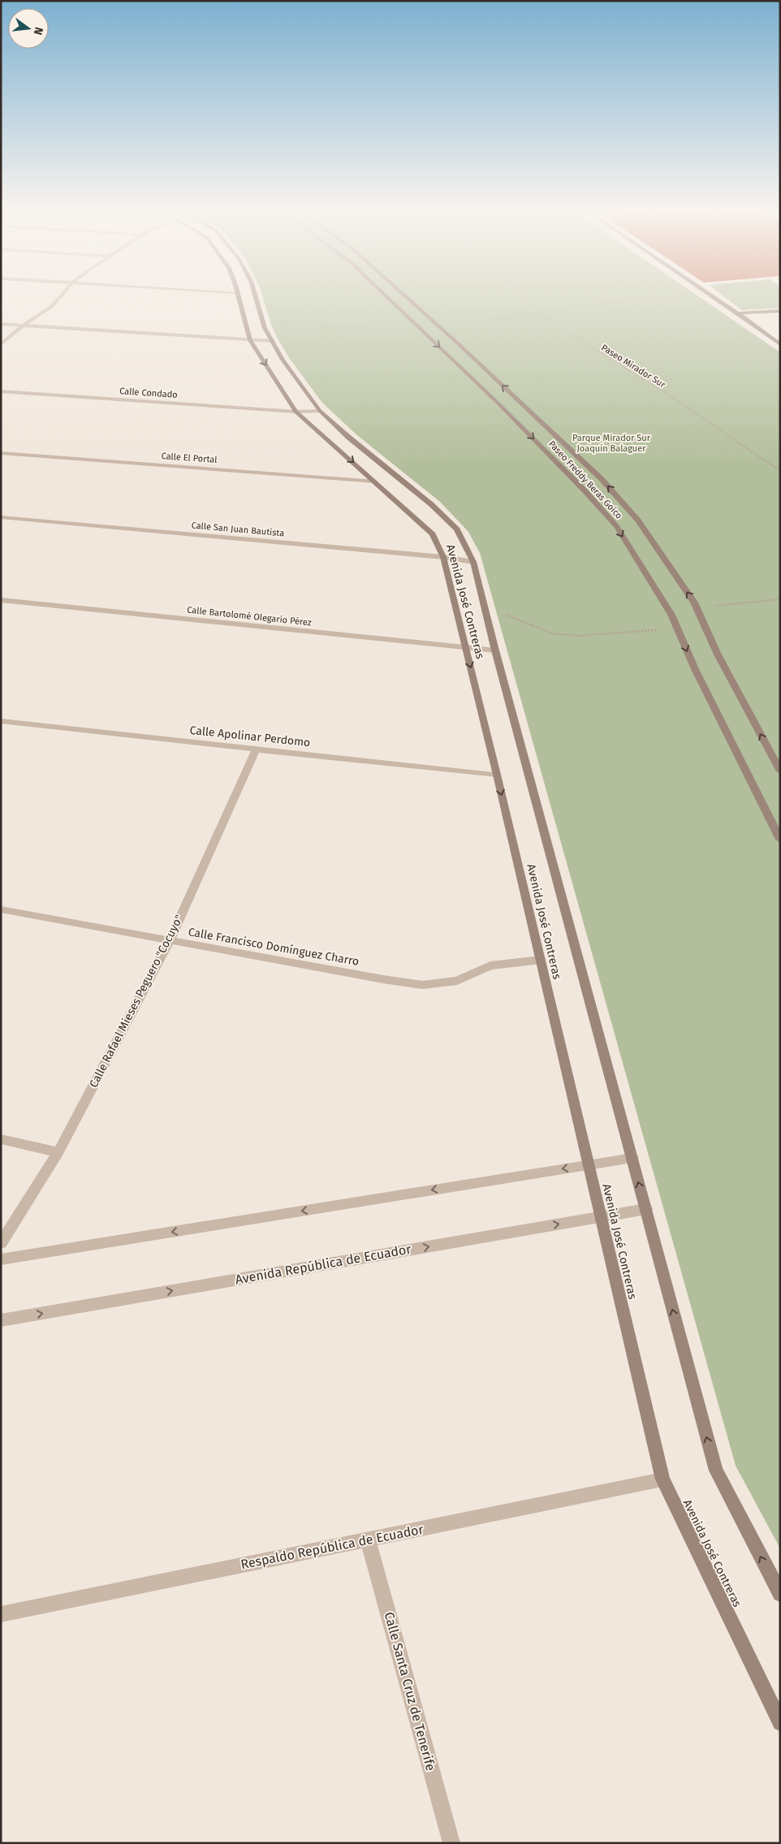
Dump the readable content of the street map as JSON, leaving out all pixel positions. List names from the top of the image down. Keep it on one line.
{"streets":{"main road":["Paseo Freddy Beras Goico","Avenida José Contreras"],"street":["Calle Condado","Calle El Portal","Calle San Juan Bautista","Calle Bartolomé Olegario Pérez","Calle Apolinar Perdomo","Calle Francisco Domínguez Charro","Calle Rafael Mieses Peguero \"Cocuyo\"","Avenida República de Ecuador","Respaldo República de Ecuador","Calle Santa Cruz de Tenerife"],"path":["Paseo Mirador Sur"]},"crossings":[["Calle Condado","Avenida José Contreras"],["Calle El Portal","Avenida José Contreras"],["Calle San Juan Bautista","Avenida José Contreras"],["Avenida José Contreras","Calle Bartolomé Olegario Pérez"],["Avenida José Contreras","Calle Apolinar Perdomo"],["Avenida José Contreras","Calle Francisco Domínguez Charro"],["Avenida José Contreras","Avenida República de Ecuador"],["Avenida José Contreras","Respaldo República de Ecuador"],["Calle Apolinar Perdomo","Calle Rafael Mieses Peguero \"Cocuyo\""],["Calle Francisco Domínguez Charro","Calle Rafael Mieses Peguero \"Cocuyo\""],["Respaldo República de Ecuador","Calle Santa Cruz de Tenerife"]],"parks":["Parque Mirador Sur Joaquín Balaguer"],"north":"right"}
